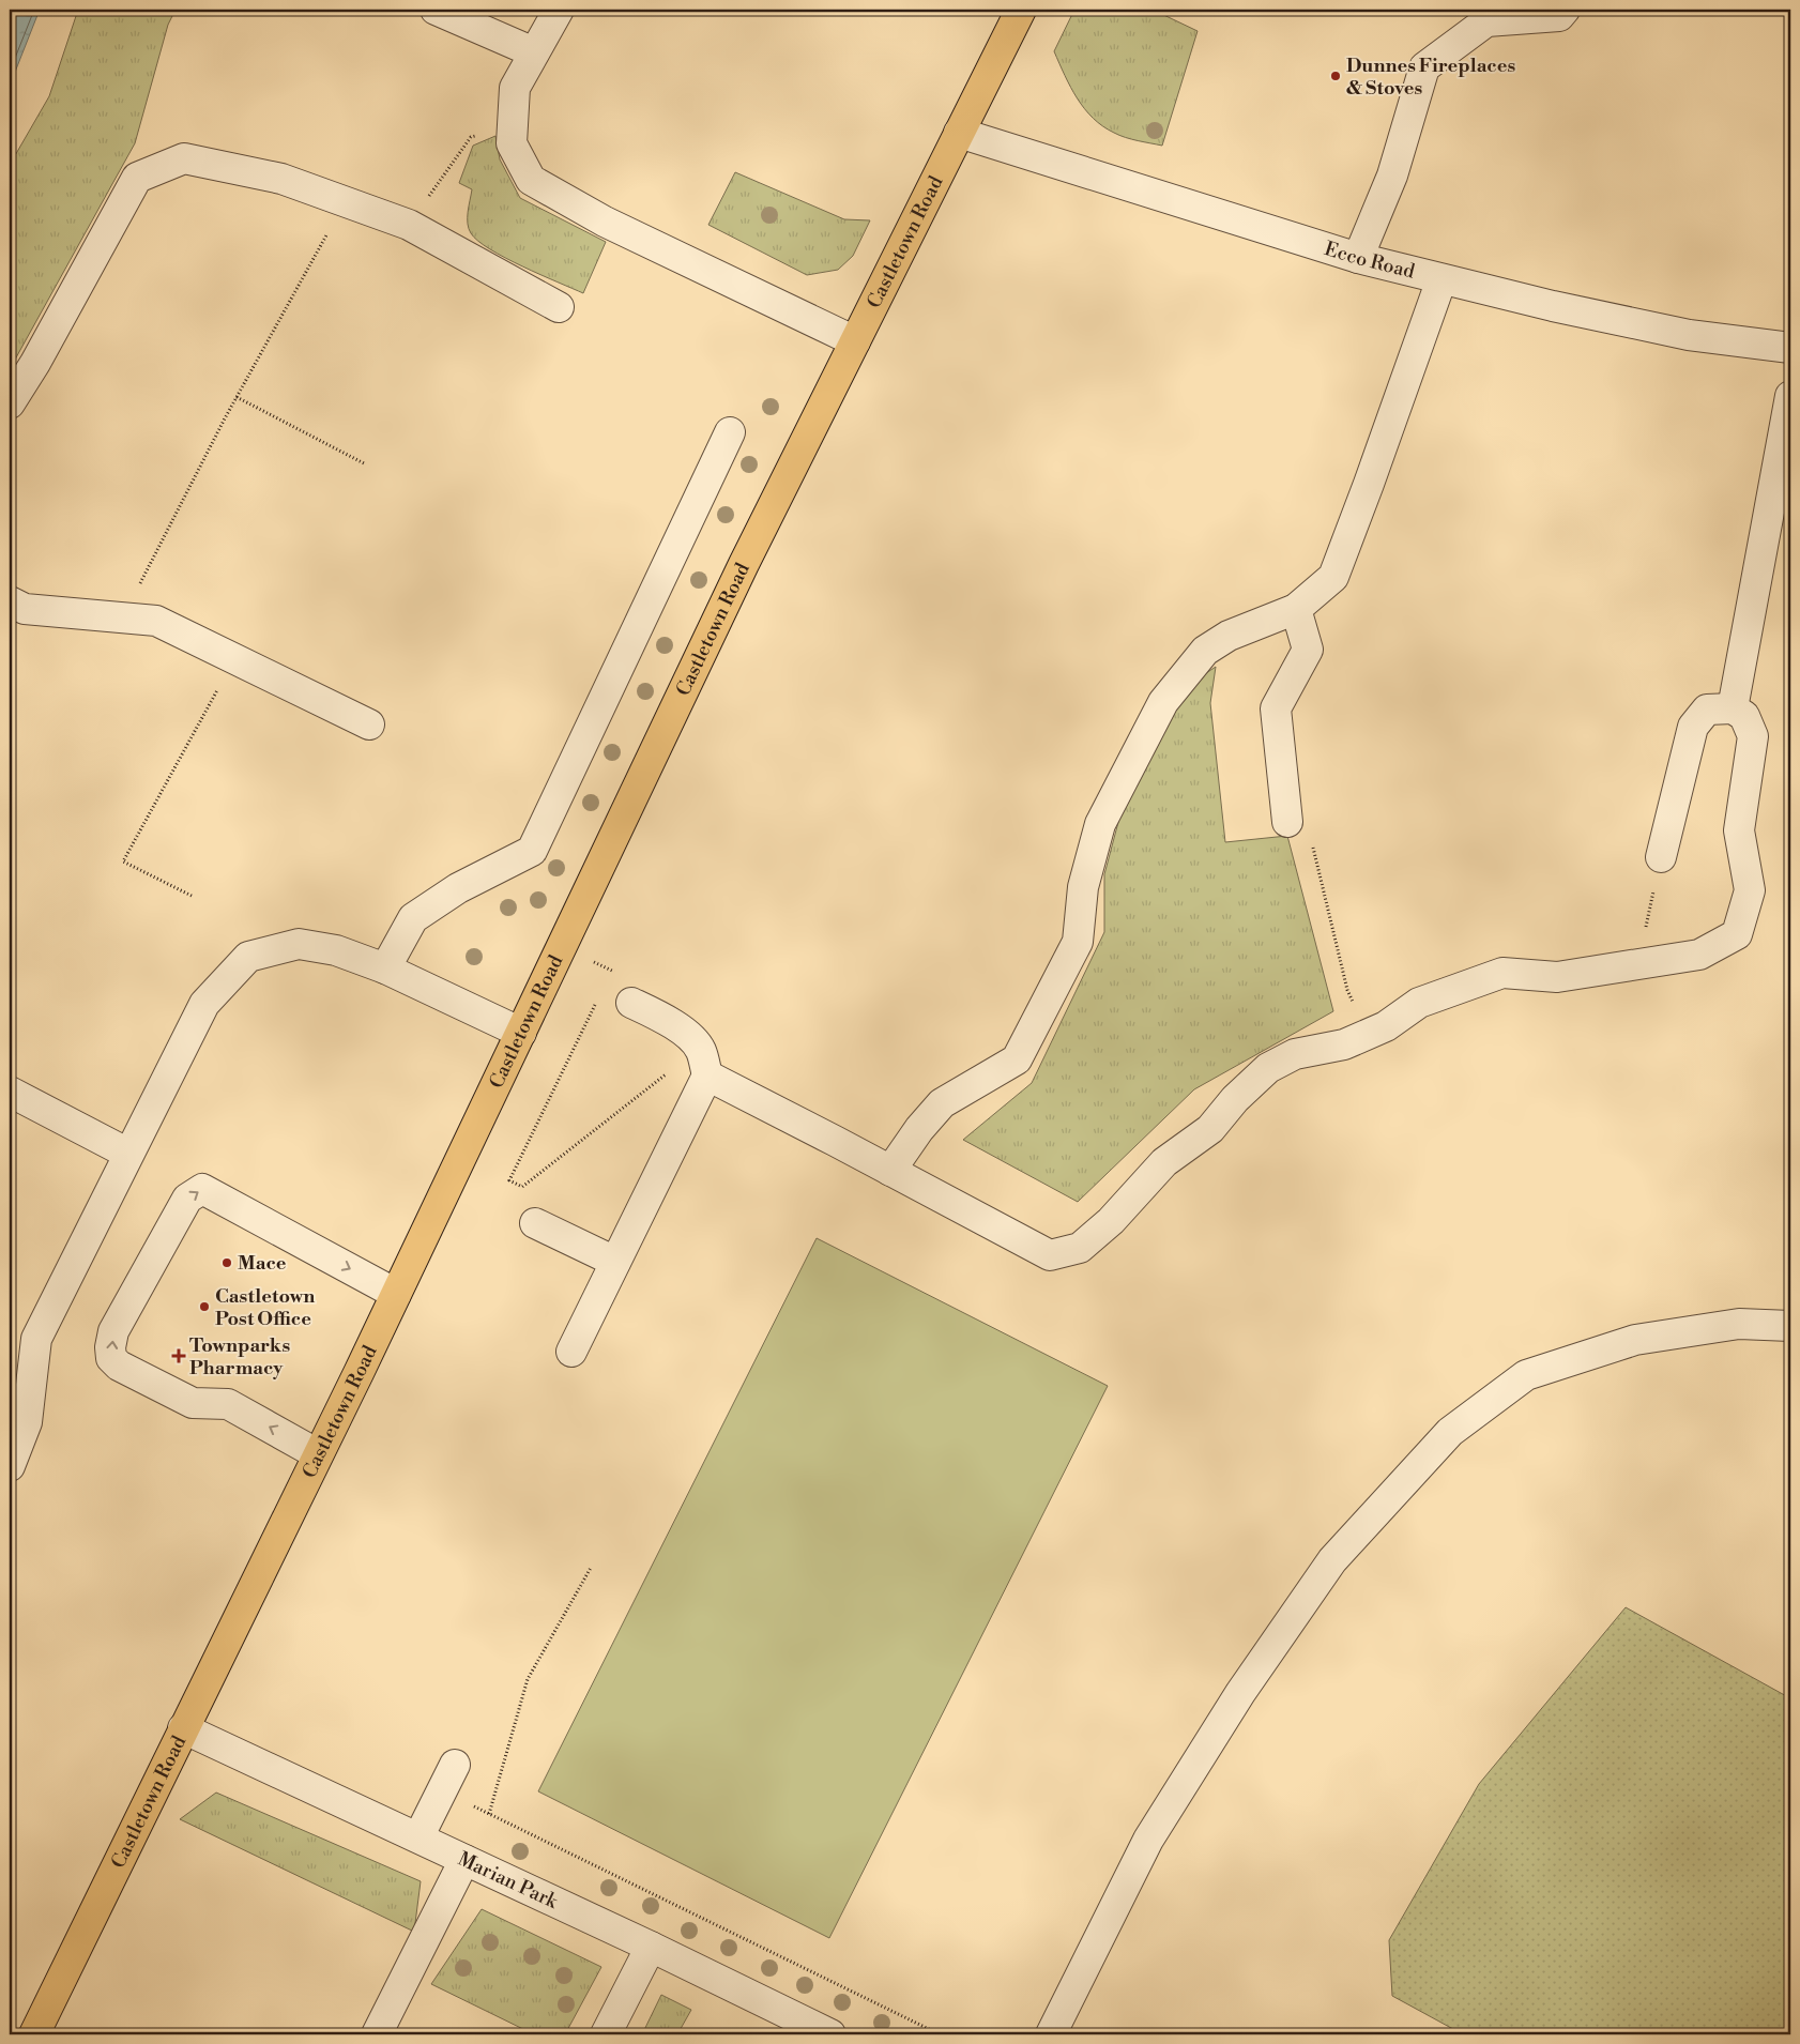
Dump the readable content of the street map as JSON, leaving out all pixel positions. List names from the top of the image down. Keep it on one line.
{"streets":{"main road":["Castletown Road"],"street":["Ecco Road","Marian Park"]},"crossings":[["Castletown Road","Ecco Road"],["Castletown Road","Marian Park"]],"places":{"other":["Dunnes Fireplaces & Stoves","Mace","Castletown Post Office"],"health":["Townparks Pharmacy"]}}
